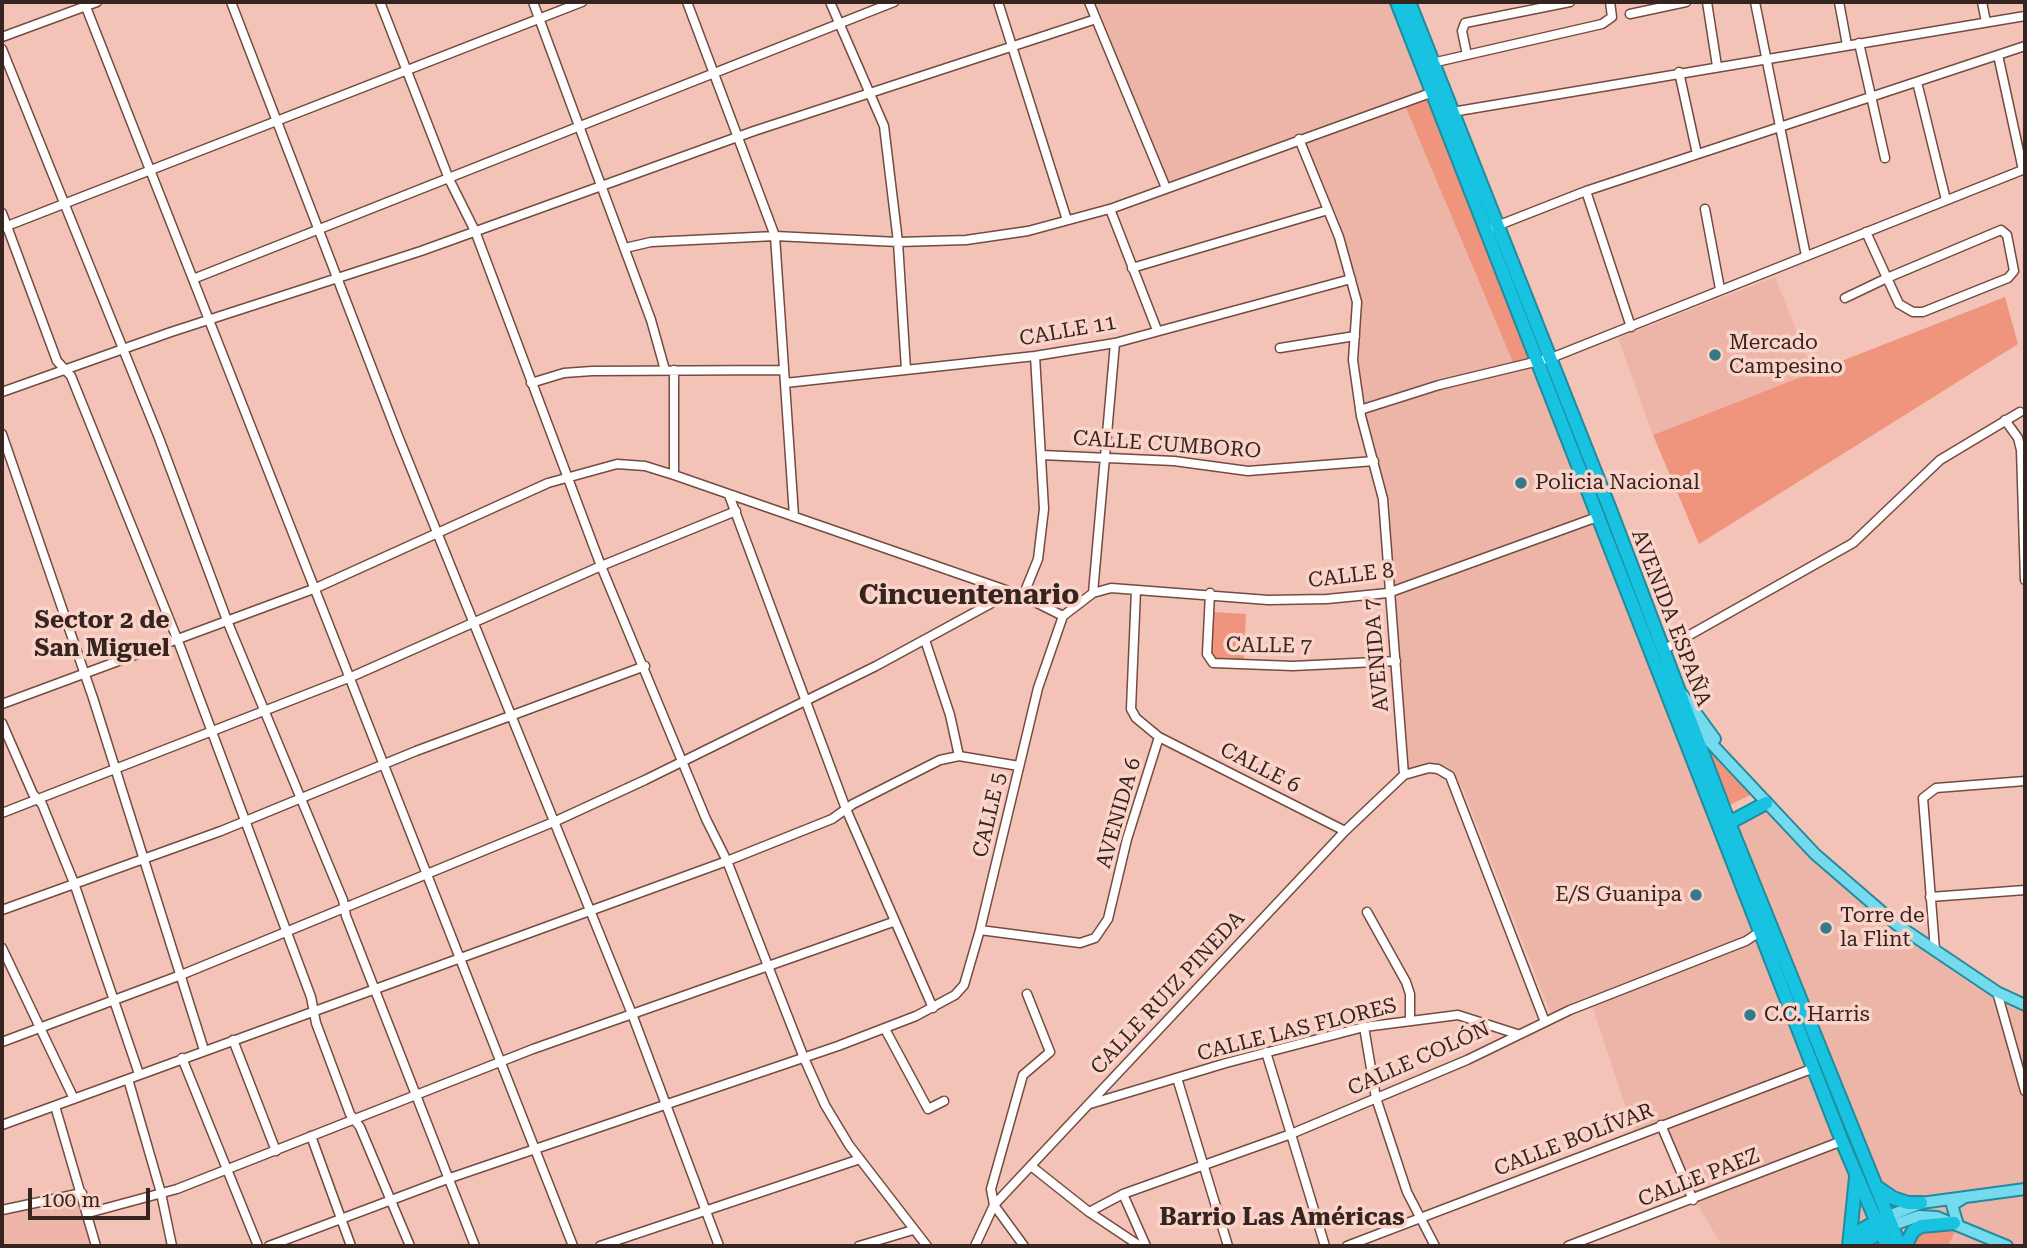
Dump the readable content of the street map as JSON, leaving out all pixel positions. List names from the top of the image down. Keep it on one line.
{"streets":{"highway":["AVENIDA ESPAÑA"],"street":["CALLE 11","CALLE CUMBORO","CALLE 8","CALLE 7","AVENIDA 7","CALLE 6","AVENIDA 6","CALLE 5","CALLE RUIZ PINEDA","CALLE LAS FLORES","CALLE COLÓN","CALLE BOLÍVAR","CALLE PAEZ"]},"crossings":[["CALLE 11","AVENIDA 7"],["CALLE CUMBORO","AVENIDA 7"],["CALLE 8","AVENIDA ESPAÑA"],["CALLE 8","CALLE 7"],["CALLE 8","AVENIDA 7"],["CALLE 8","AVENIDA 6"],["AVENIDA ESPAÑA","CALLE COLÓN"],["AVENIDA ESPAÑA","CALLE BOLÍVAR"],["AVENIDA ESPAÑA","CALLE PAEZ"],["CALLE 7","AVENIDA 7"],["AVENIDA 7","CALLE RUIZ PINEDA"],["CALLE 6","AVENIDA 6"],["CALLE 6","CALLE RUIZ PINEDA"],["AVENIDA 6","CALLE 5"],["CALLE RUIZ PINEDA","CALLE LAS FLORES"],["CALLE LAS FLORES","CALLE COLÓN"]],"districts":["Cincuentenario","Sector 2 de San Miguel","Barrio Las Américas"],"places":["Mercado Campesino","Policia Nacional","E/S Guanipa","Torre de la Flint","C.C. Harris"],"scale_bar":"100 m"}
